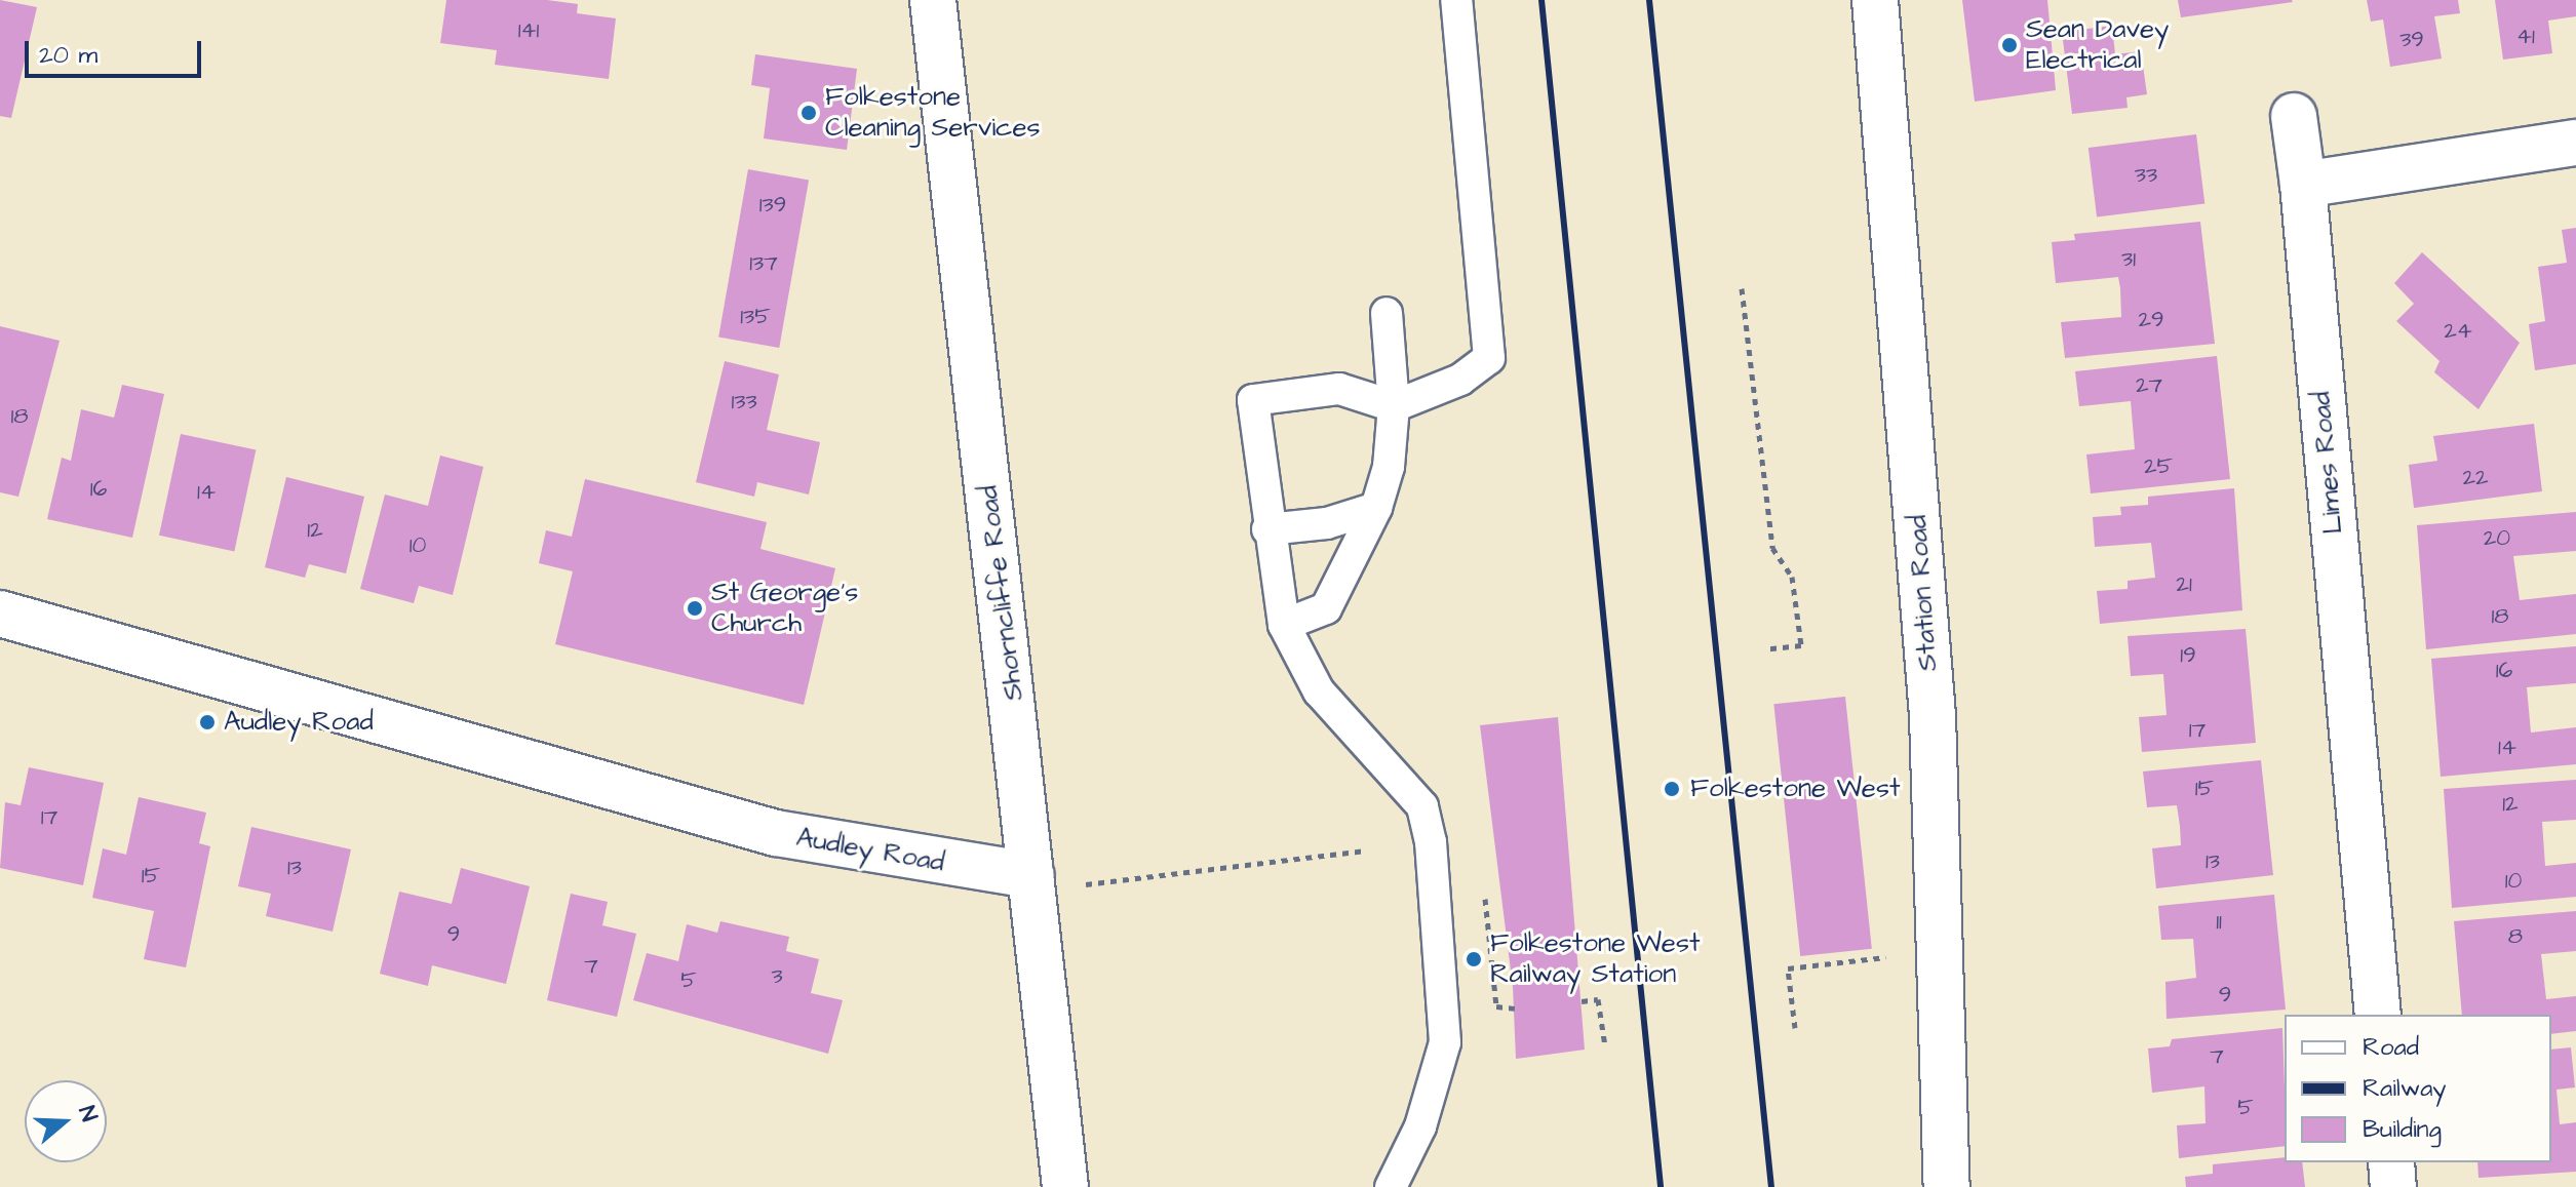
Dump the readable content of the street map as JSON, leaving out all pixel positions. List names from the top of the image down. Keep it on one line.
{"streets":{"street":["Limes Road","Shorncliffe Road","Station Road","Audley Road"]},"crossings":[["Shorncliffe Road","Audley Road"]],"places":["Sean Davey Electrical","Folkestone Cleaning Services","St George's Church","Audley Road","Folkestone West","Folkestone West Railway Station"],"house_numbers":["141","41","39","33","139","31","137","135","29","24","27","133","18","25","22","16","14","12","20","10","21","18","19","16","17","14","15","12","17","13","13","15","10","11","9","8","7","3","5","9","7","5"],"legend":["Road","Railway","Building"],"scale_bar":"20 m","north":"right"}
